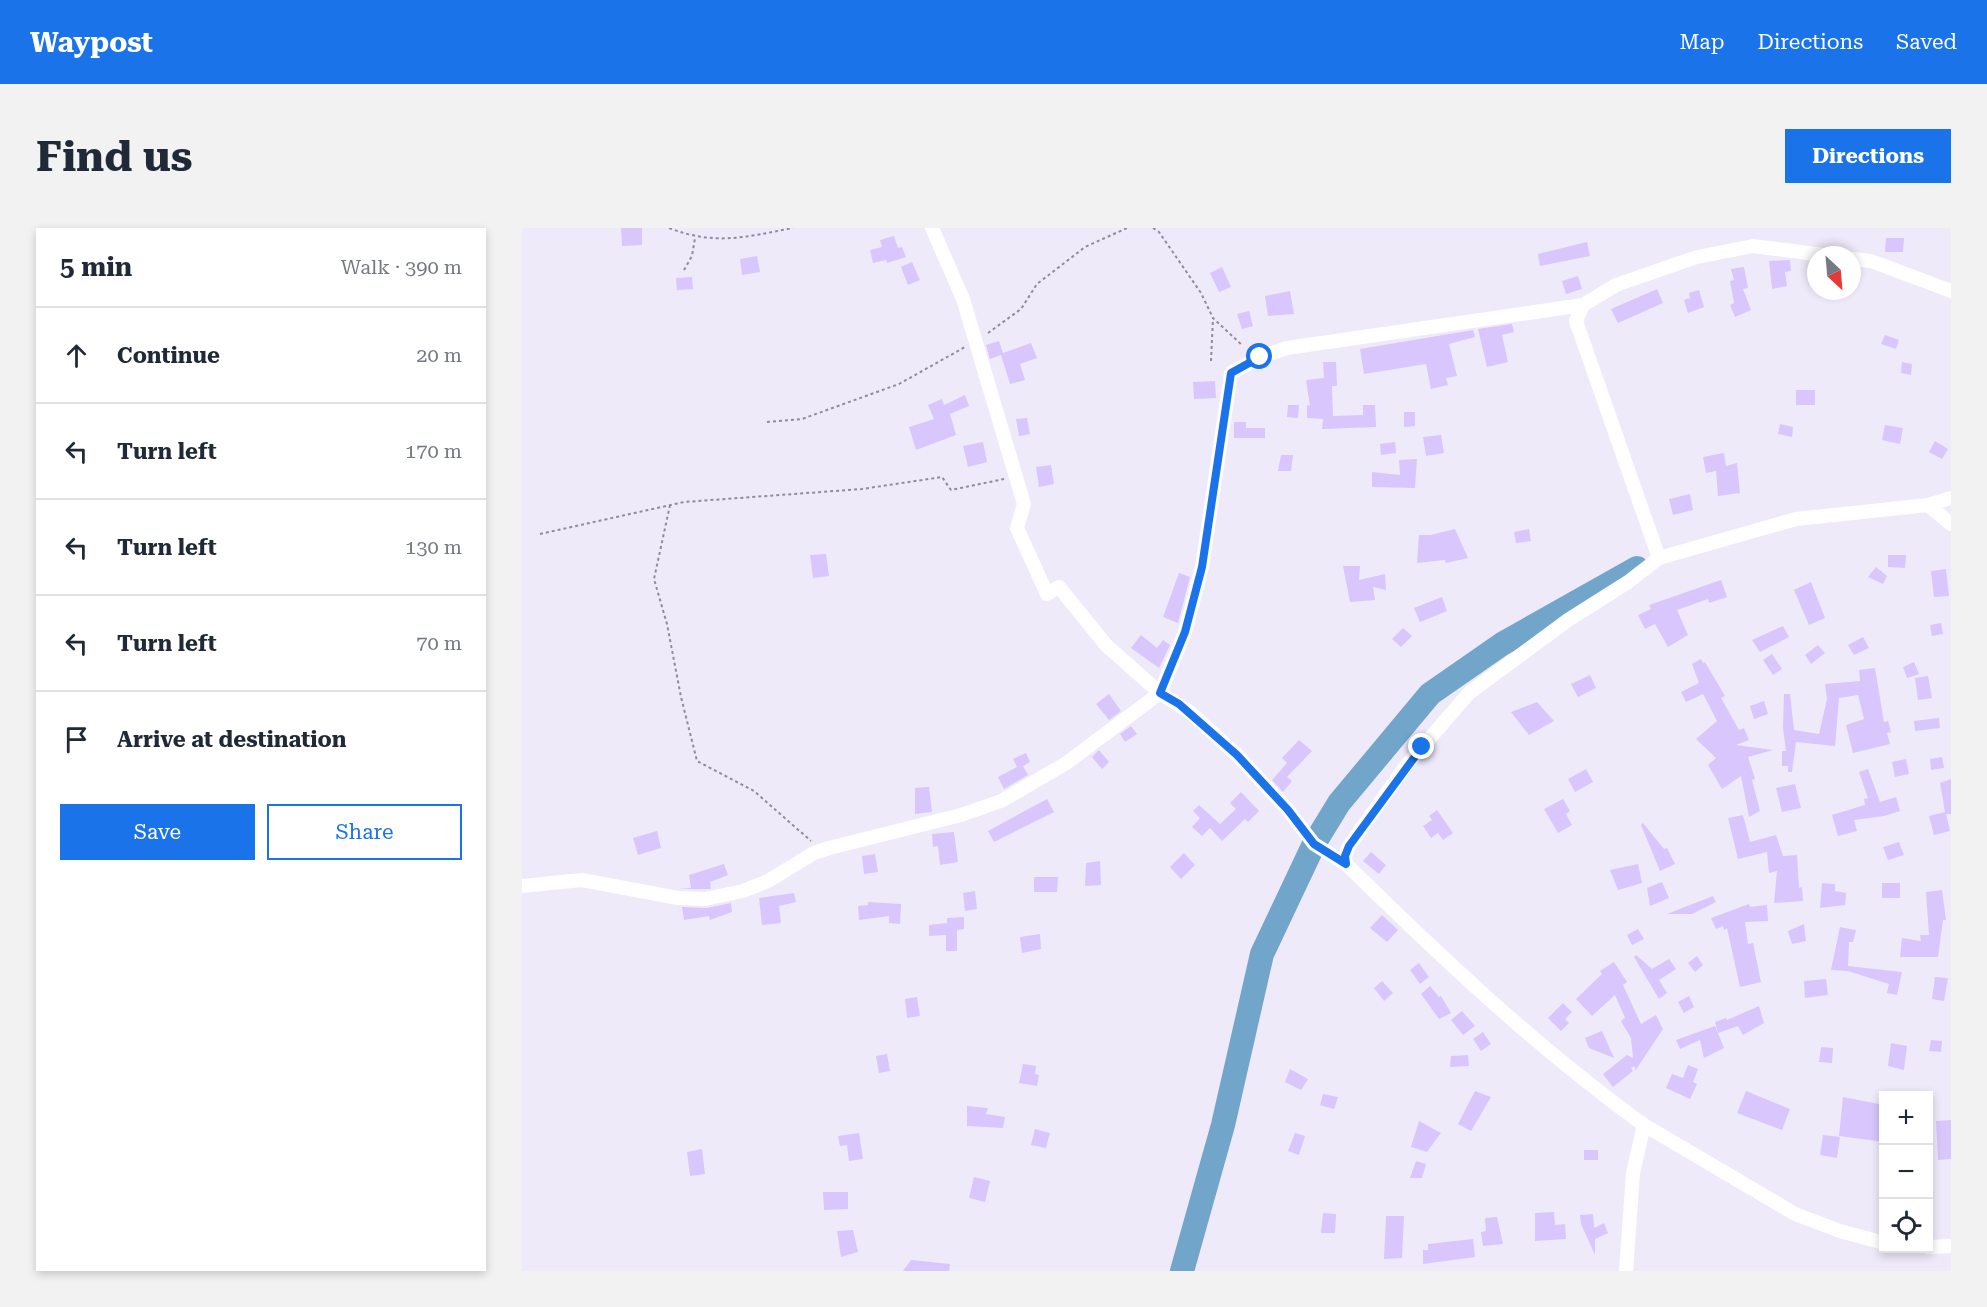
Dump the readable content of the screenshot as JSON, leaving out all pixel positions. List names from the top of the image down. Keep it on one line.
{"north":"bottom right","page":{"header":"Waypost","nav":["Map","Directions","Saved"],"buttons":["Directions",["Save","Share"]],"title":"Find us","heading":["5 min","Walk · 390 m"],"list":[["Continue","20 m"],["Turn left","170 m"],["Turn left","130 m"],["Turn left","70 m"],"Arrive at destination"],"map_buttons":["+","−"]}}
